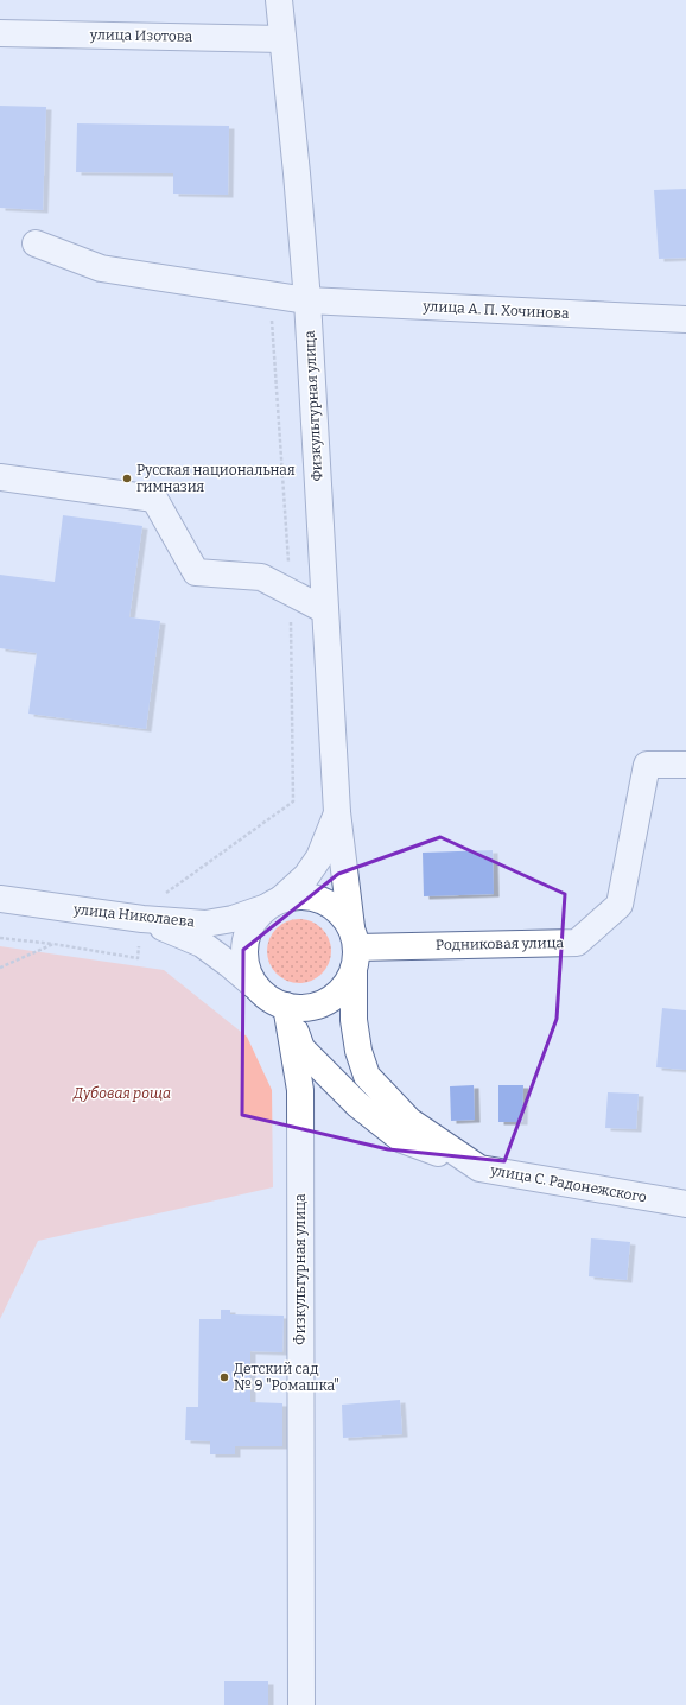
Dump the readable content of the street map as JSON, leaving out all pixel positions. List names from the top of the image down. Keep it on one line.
{"streets":{"street":["улица Изотова","улица А. П. Хочинова","Физкультурная улица","улица Николаева","Родниковая улица","улица С. Радонежского"]},"crossings":[["улица Изотова","Физкультурная улица"],["улица А. П. Хочинова","Физкультурная улица"],["Физкультурная улица","улица Николаева"],["Физкультурная улица","Родниковая улица"],["Физкультурная улица","улица С. Радонежского"],["улица Николаева","Родниковая улица"],["улица Николаева","улица С. Радонежского"],["Родниковая улица","улица С. Радонежского"]],"parks":["Дубовая роща"],"places":["Русская национальная гимназия","Детский сад № 9 \"Ромашка\""]}
